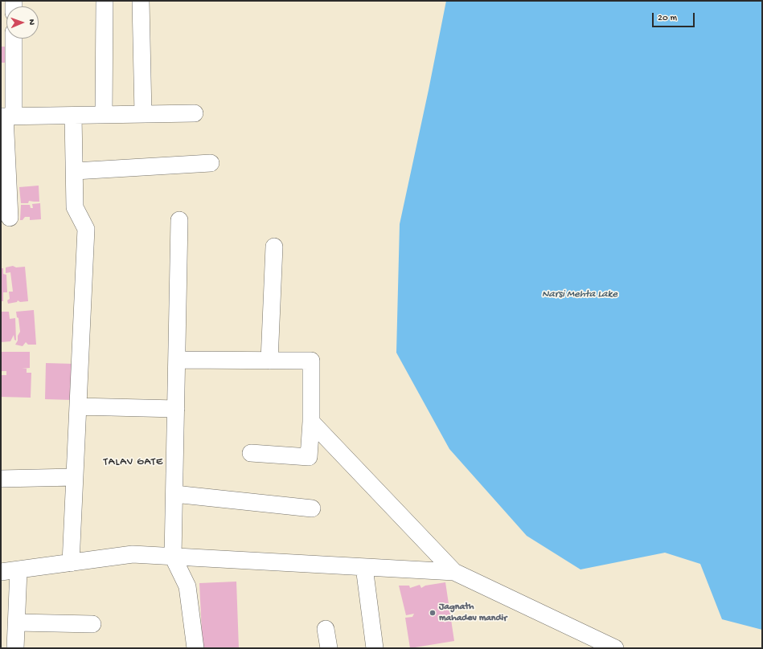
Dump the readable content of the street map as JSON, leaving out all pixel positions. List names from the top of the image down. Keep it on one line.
{"districts":["TALAV GATE"],"water":["Narsi Mehta Lake"],"places":["Jagnath mahadev mandir"],"scale_bar":"20 m","north":"right"}
